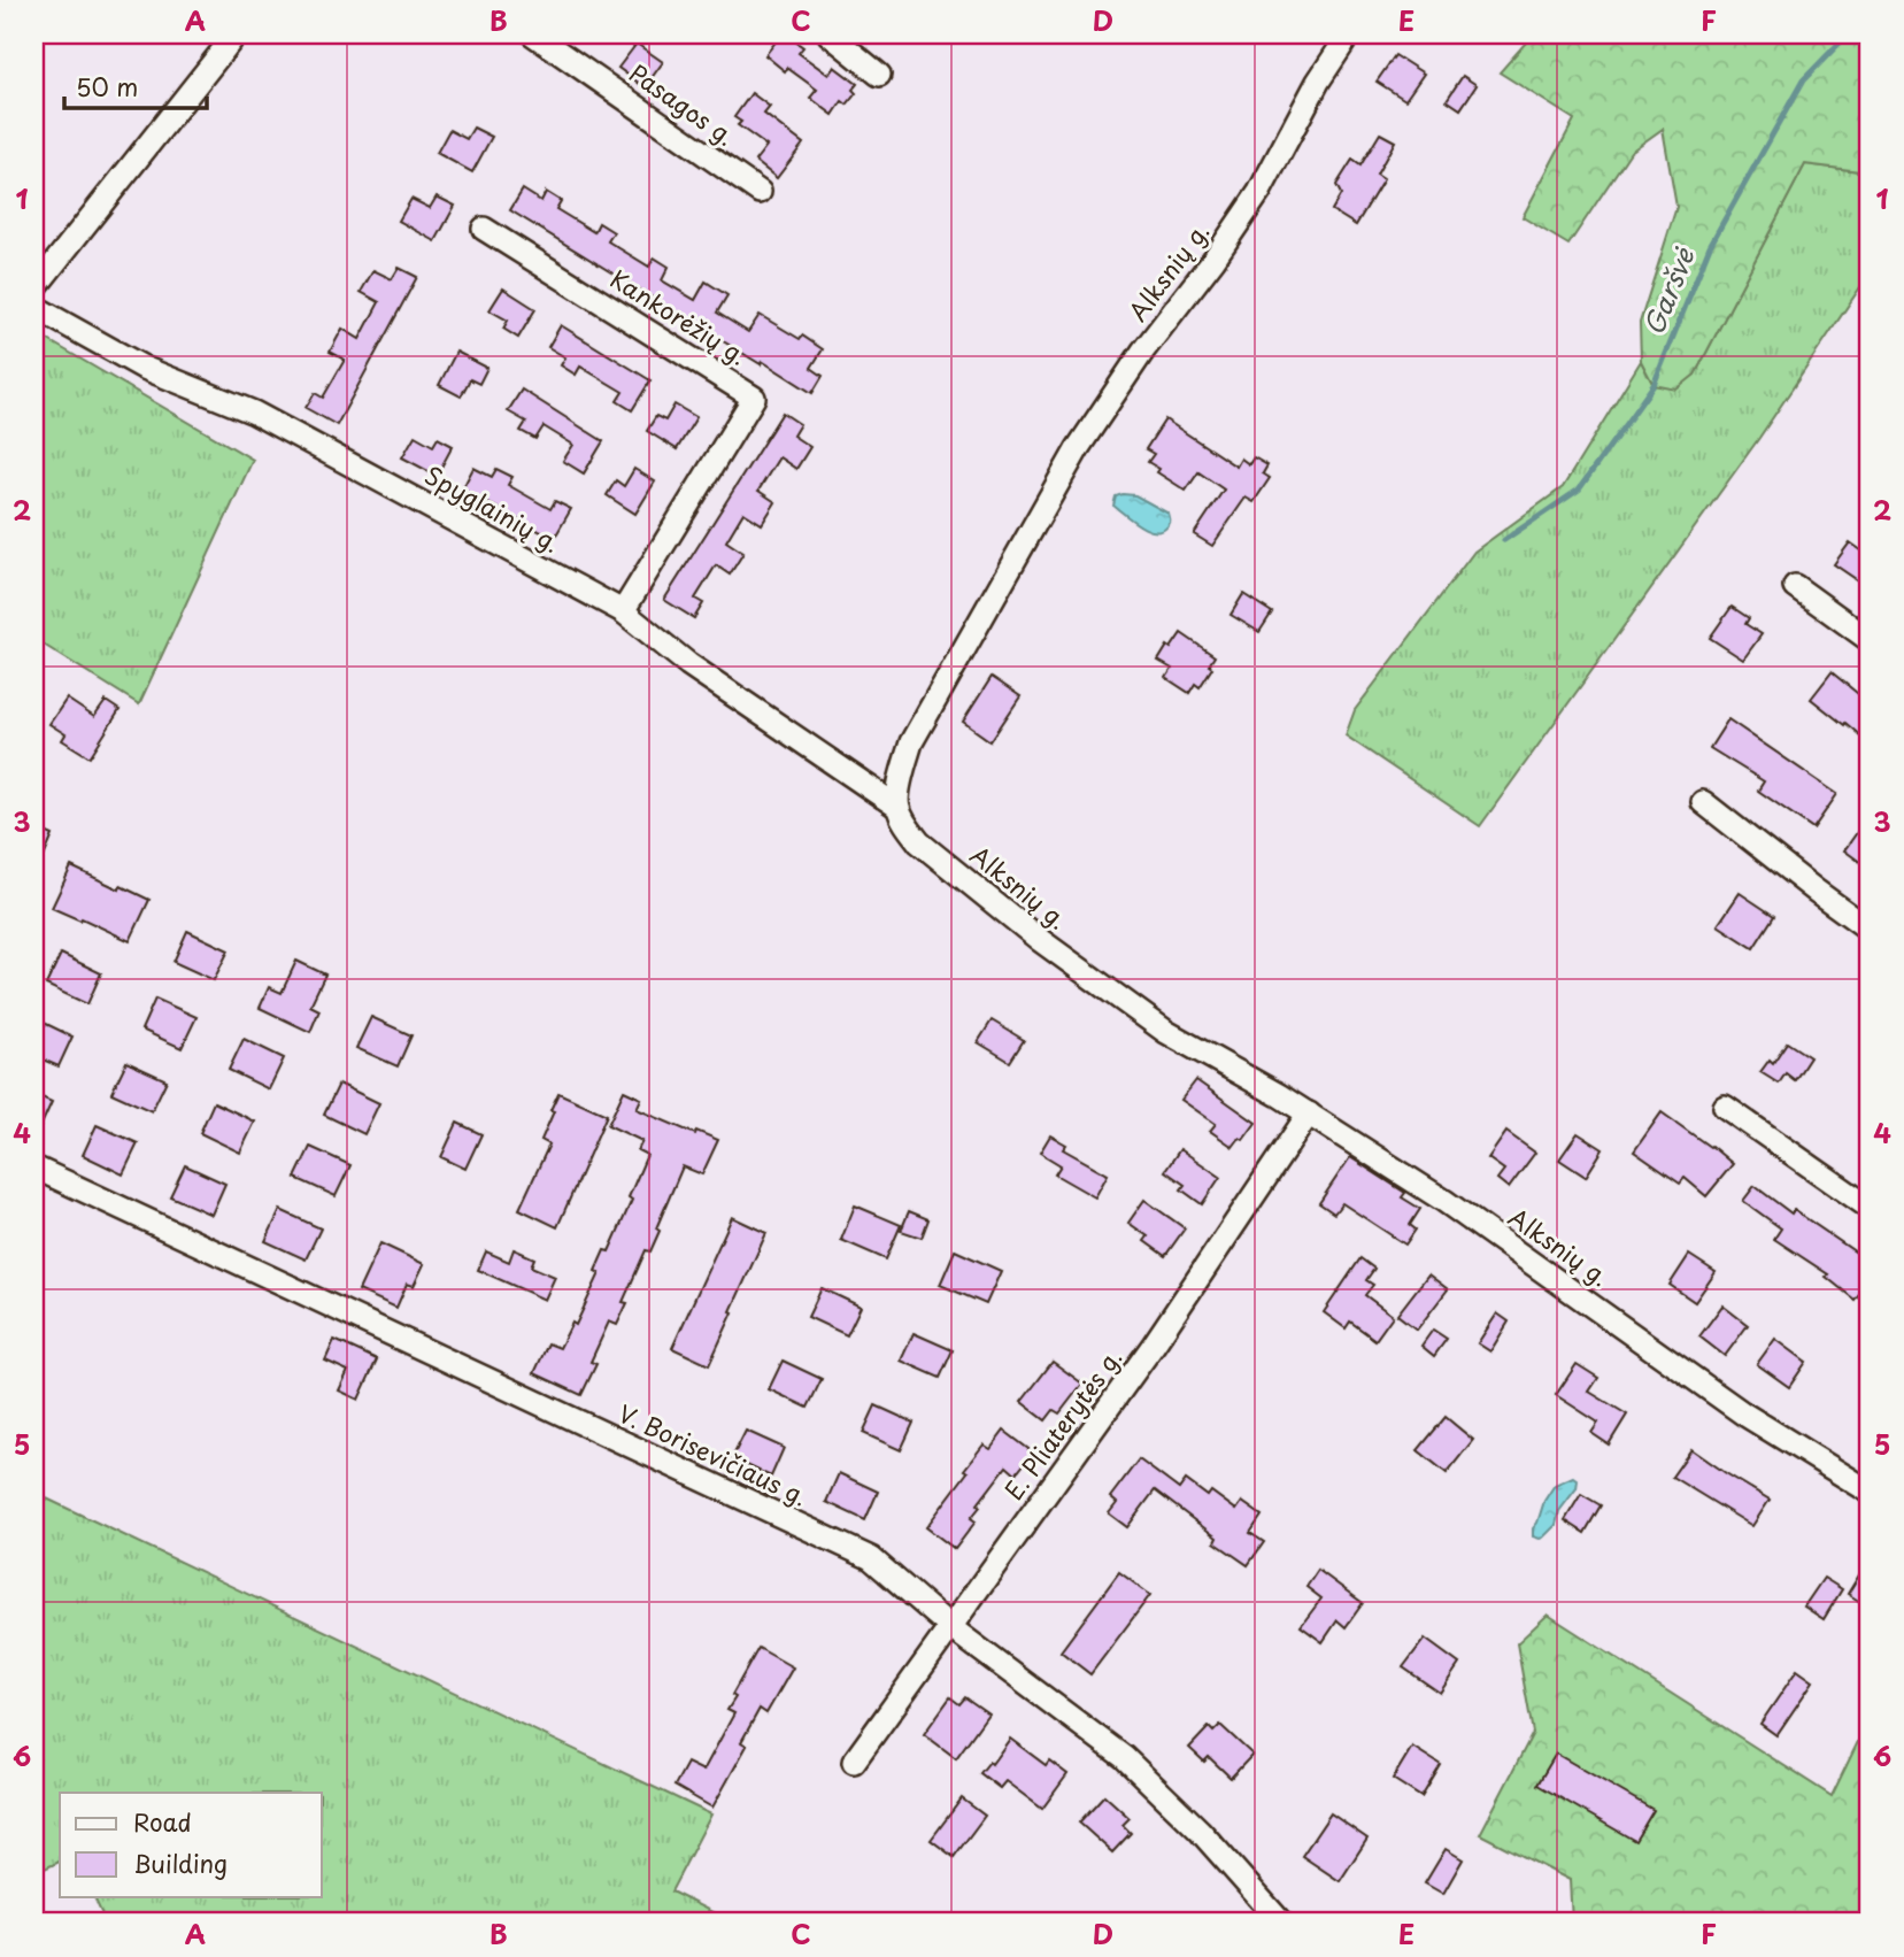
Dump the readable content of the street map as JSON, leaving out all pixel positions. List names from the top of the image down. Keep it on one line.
{"streets":{"street":["Pasagos g.","Alksnių g.","Kankorėžių g.","Spyglainių g.","E. Pliaterytės g.","V. Borisevičiaus g."]},"crossings":[["Alksnių g.","Spyglainių g."],["Alksnių g.","E. Pliaterytės g."],["Kankorėžių g.","Spyglainių g."],["E. Pliaterytės g.","V. Borisevičiaus g."]],"water":["Garšvė"],"legend":["Road","Building"],"scale_bar":"50 m","grid":{"columns":["A","B","C","D","E","F"],"rows":["1","2","3","4","5","6"]}}
